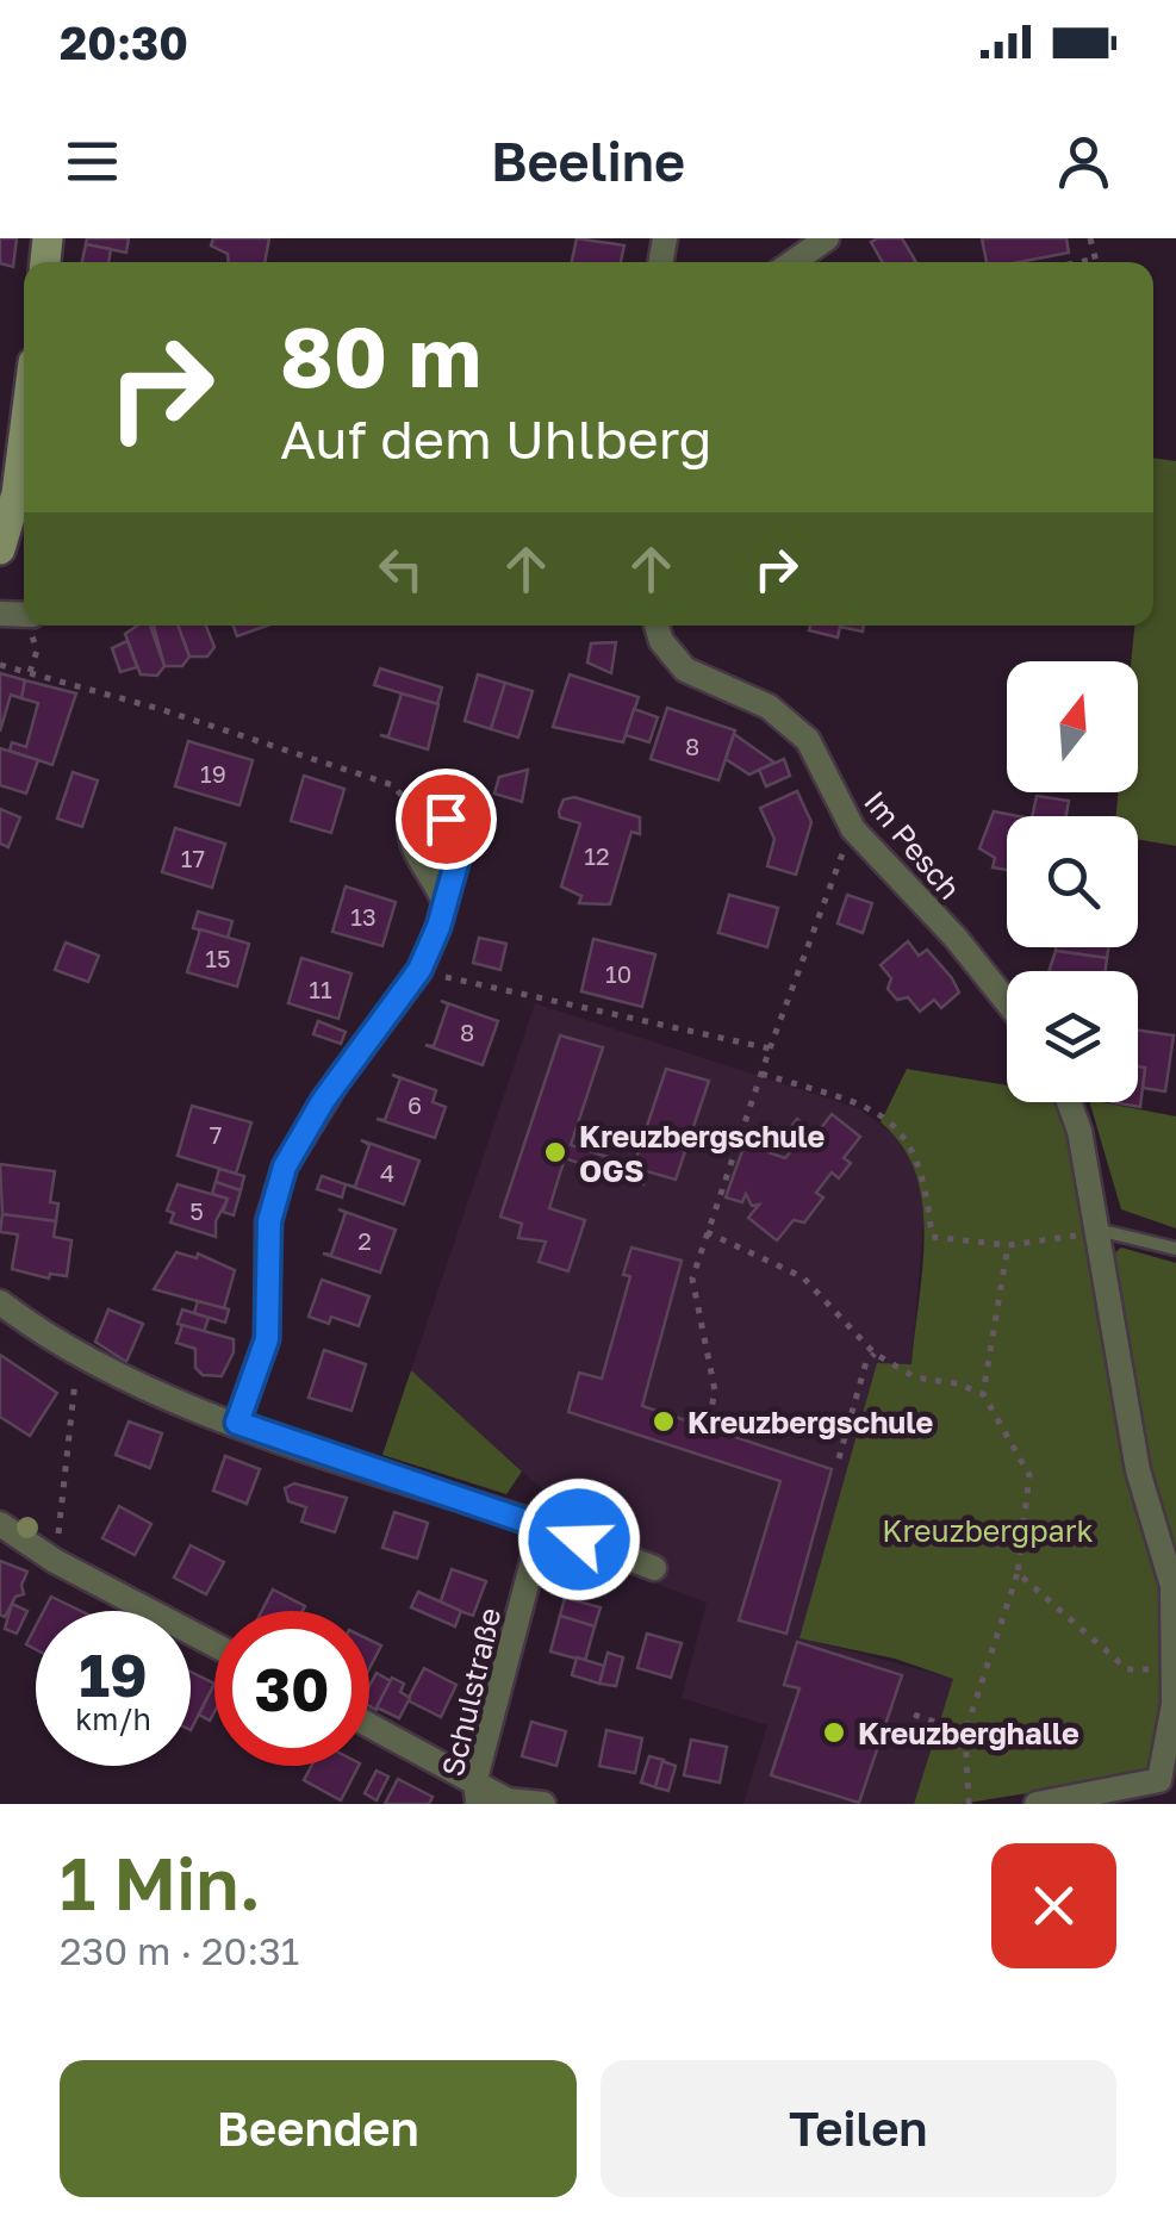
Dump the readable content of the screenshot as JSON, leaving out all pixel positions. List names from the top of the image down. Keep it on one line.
{"streets":{"street":["Im Pesch","Schulstraße"]},"parks":["Kreuzbergpark"],"places":["Kreuzbergschule OGS","Kreuzbergschule","Kreuzberghalle"],"house_numbers":["8","19","12","17","13","15","10","11","8","6","7","4","5","2"],"north":"top","page":{"status":"20:30","header":"Beeline","turn":["80 m","Auf dem Uhlberg"],"speed":"19 km/h","limit":"30","heading":["1 Min.","230 m · 20:31"],"buttons":["Beenden","Teilen"]}}
